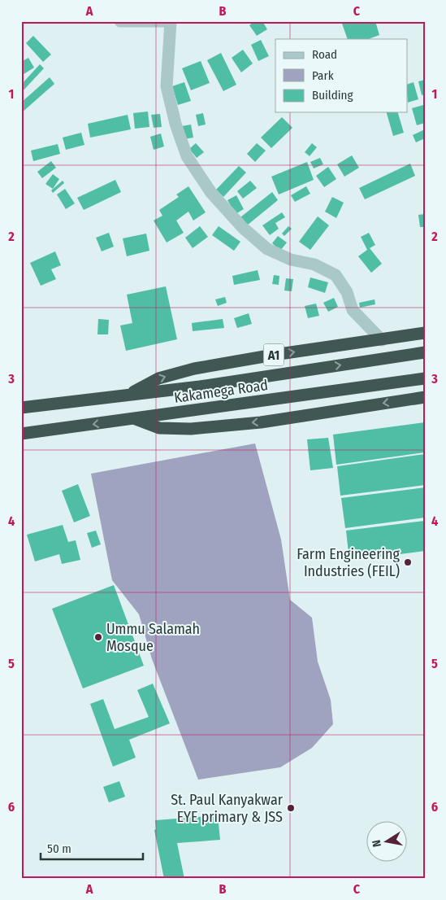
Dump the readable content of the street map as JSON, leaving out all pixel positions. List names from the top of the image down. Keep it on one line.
{"streets":{"highway":["A1","Kakamega Road"]},"places":["Farm Engineering Industries (FEIL)","Ummu Salamah Mosque","St. Paul Kanyakwar EYE primary & JSS"],"legend":["Road","Park","Building"],"scale_bar":"50 m","north":"left","grid":{"columns":["A","B","C"],"rows":["1","2","3","4","5","6"]}}
